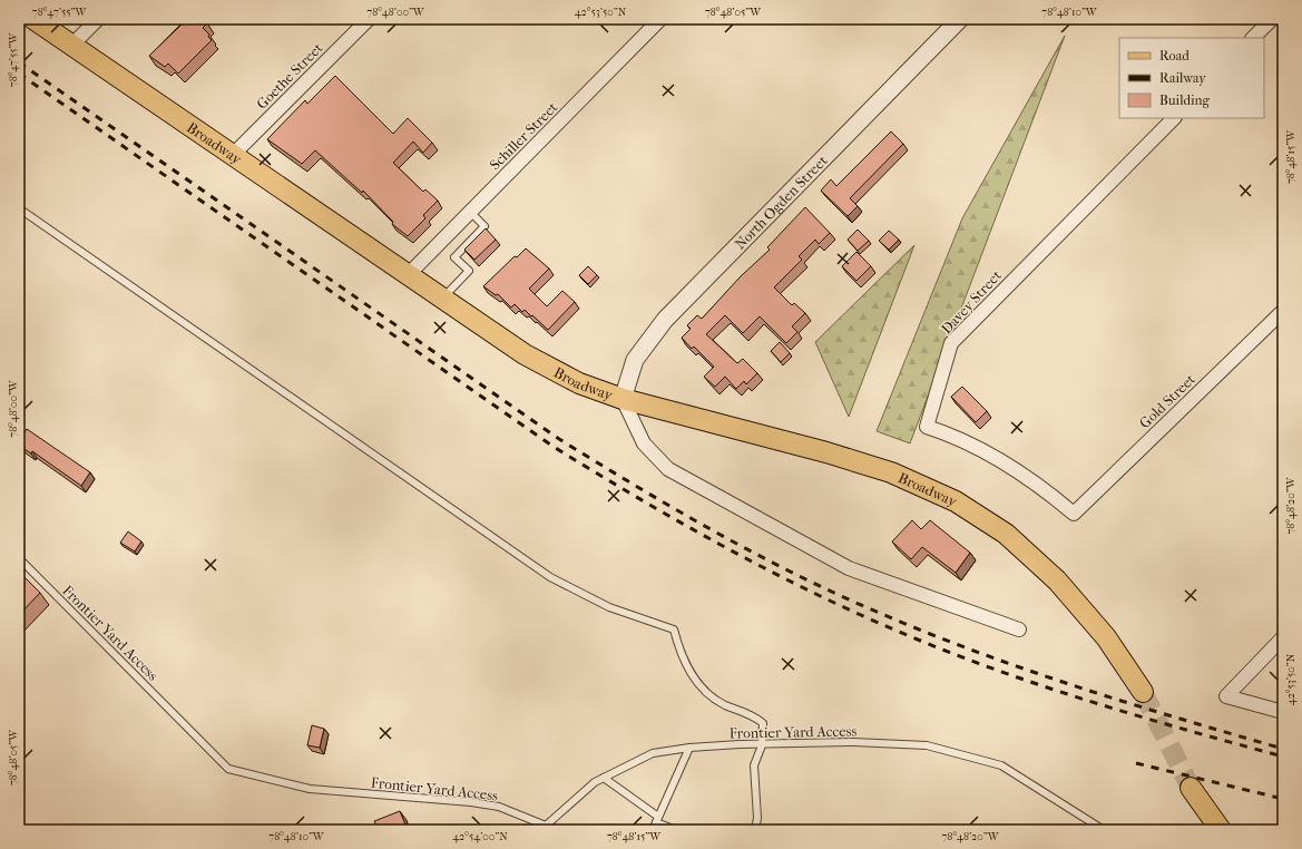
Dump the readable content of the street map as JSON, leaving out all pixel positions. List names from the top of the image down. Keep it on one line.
{"streets":{"main road":["Broadway"],"street":["Goethe Street","Schiller Street","North Ogden Street","Davey Street","Gold Street"],"lane":["Frontier Yard Access"]},"crossings":[["Goethe Street","Broadway"],["Schiller Street","Broadway"],["Broadway","North Ogden Street"],["Davey Street","Gold Street"]],"legend":["Road","Railway","Building"],"coordinates":["78°47'55\"W","78°48'00\"W","42°53'50\"N","78°48'05\"W","78°48'10\"W","78°48'15\"W","78°48'20\"W","42°54'00\"N"]}
